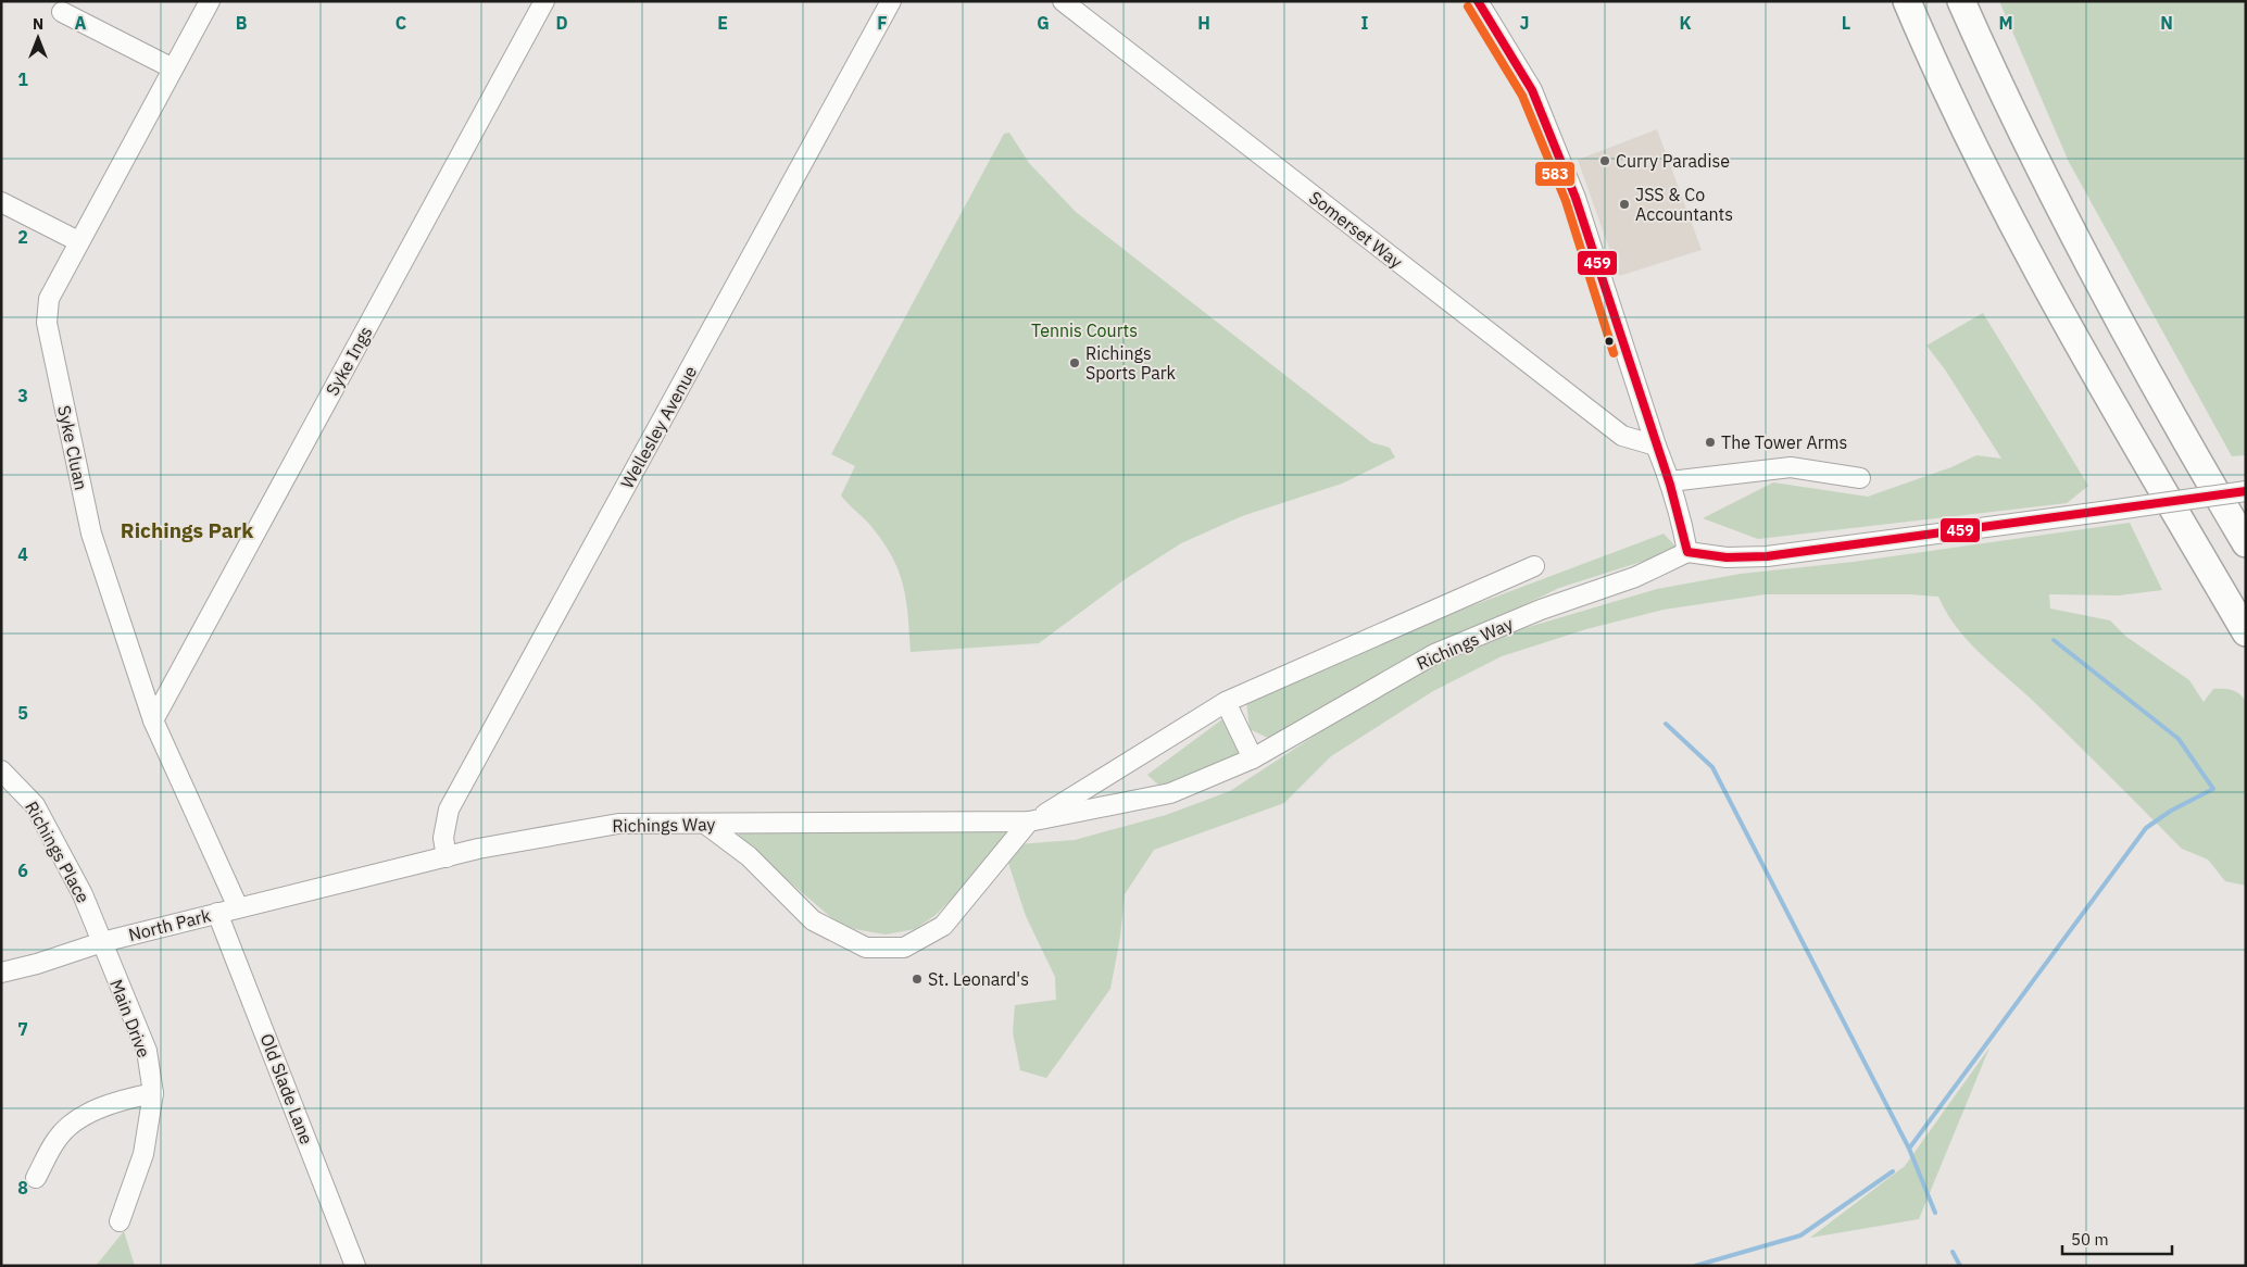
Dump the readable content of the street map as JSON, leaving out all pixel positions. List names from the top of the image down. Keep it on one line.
{"streets":{"street":["Somerset Way","Syke Ings","Wellesley Avenue","Syke Cluan","Richings Way","Richings Place","North Park","Main Drive","Old Slade Lane"]},"crossings":[["Syke Ings","Syke Cluan"],["Wellesley Avenue","Richings Way"],["Syke Cluan","Richings Way"],["Syke Cluan","North Park"],["Richings Way","North Park"],["Richings Place","North Park"],["Richings Place","Main Drive"],["North Park","Main Drive"],["North Park","Old Slade Lane"]],"districts":["Richings Park"],"parks":["Tennis Courts"],"places":["Curry Paradise","JSS & Co Accountants","Richings Sports Park","The Tower Arms","St. Leonard's"],"lines":["transit line 459","transit line 583"],"scale_bar":"50 m","north":"top","grid":{"columns":["A","B","C","D","E","F","G","H","I","J","K","L","M","N"],"rows":["1","2","3","4","5","6","7","8"]}}
